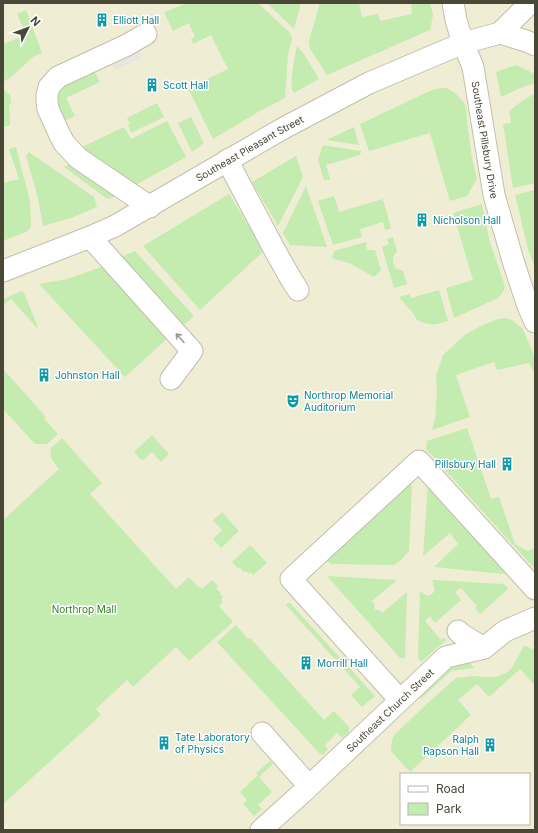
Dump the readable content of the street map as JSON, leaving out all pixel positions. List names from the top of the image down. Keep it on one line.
{"streets":{"street":["Southeast Pillsbury Drive","Southeast Pleasant Street","Southeast Church Street"]},"crossings":[["Southeast Pillsbury Drive","Southeast Pleasant Street"]],"parks":["Northrop Mall"],"places":{"building":["Elliott Hall","Scott Hall","Nicholson Hall","Johnston Hall","Pillsbury Hall","Morrill Hall","Tate Laboratory of Physics","Ralph Rapson Hall"],"theatre":["Northrop Memorial Auditorium"]},"legend":["Road","Park"],"north":"top right"}
